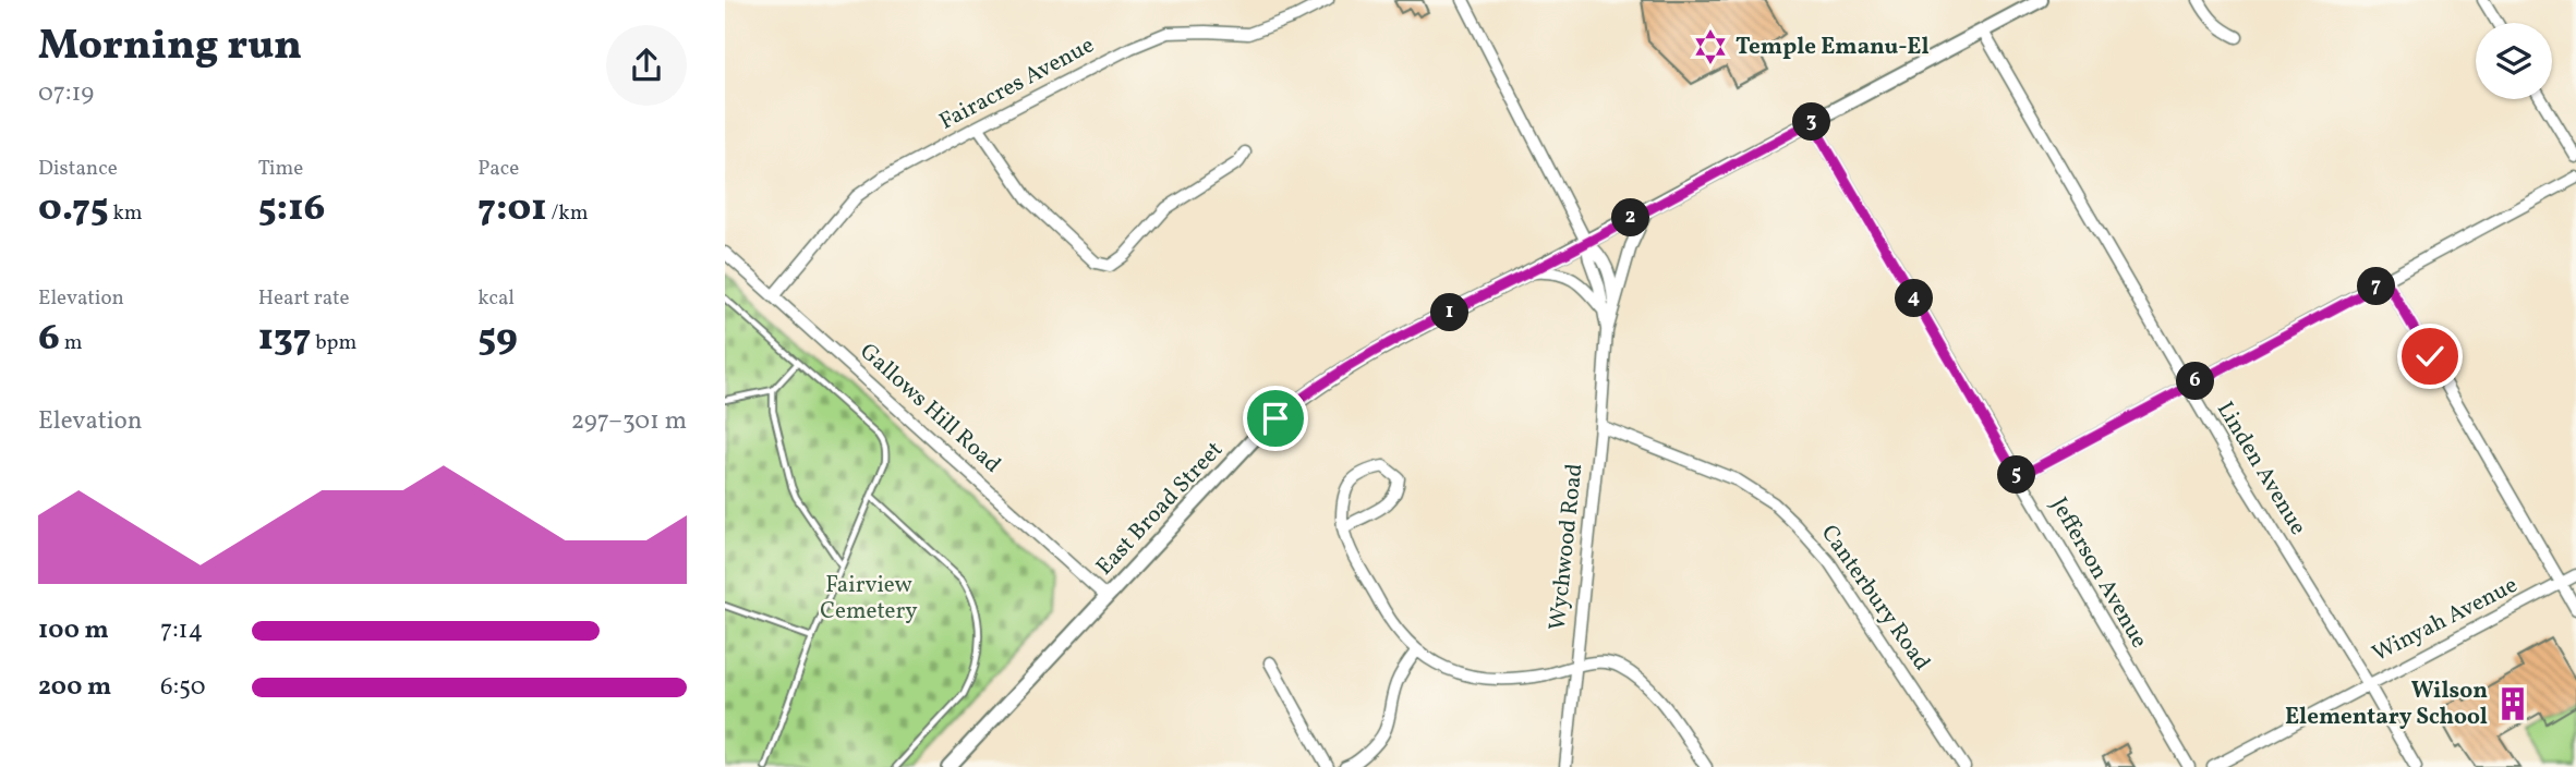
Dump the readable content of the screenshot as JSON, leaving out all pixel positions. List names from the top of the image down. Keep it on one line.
{"streets":{"street":["Fairacres Avenue","Gallows Hill Road","Linden Avenue","East Broad Street","Wychwood Road","Jefferson Avenue","Canterbury Road","Winyah Avenue"]},"crossings":[["Fairacres Avenue","Gallows Hill Road"],["Gallows Hill Road","East Broad Street"],["Linden Avenue","East Broad Street"],["Linden Avenue","Winyah Avenue"],["East Broad Street","Wychwood Road"],["East Broad Street","Jefferson Avenue"],["Wychwood Road","Canterbury Road"]],"parks":["Fairview Cemetery"],"places":{"synagogue":["Temple Emanu-El"],"building":["Wilson Elementary School"]},"page":{"heading":["Morning run","07:19"],"pins":["3","2","7","4","1","6","5"],"stats":[["Distance","0.75 km"],["Time","5:16"],["Pace","7:01 /km"],["Elevation","6 m"],["Heart rate","137 bpm"],["kcal","59"]],"chart":["Elevation","297–301 m"],"list":[{"name":"100 m","note":"7:14"},{"name":"200 m","note":"6:50"}]}}
